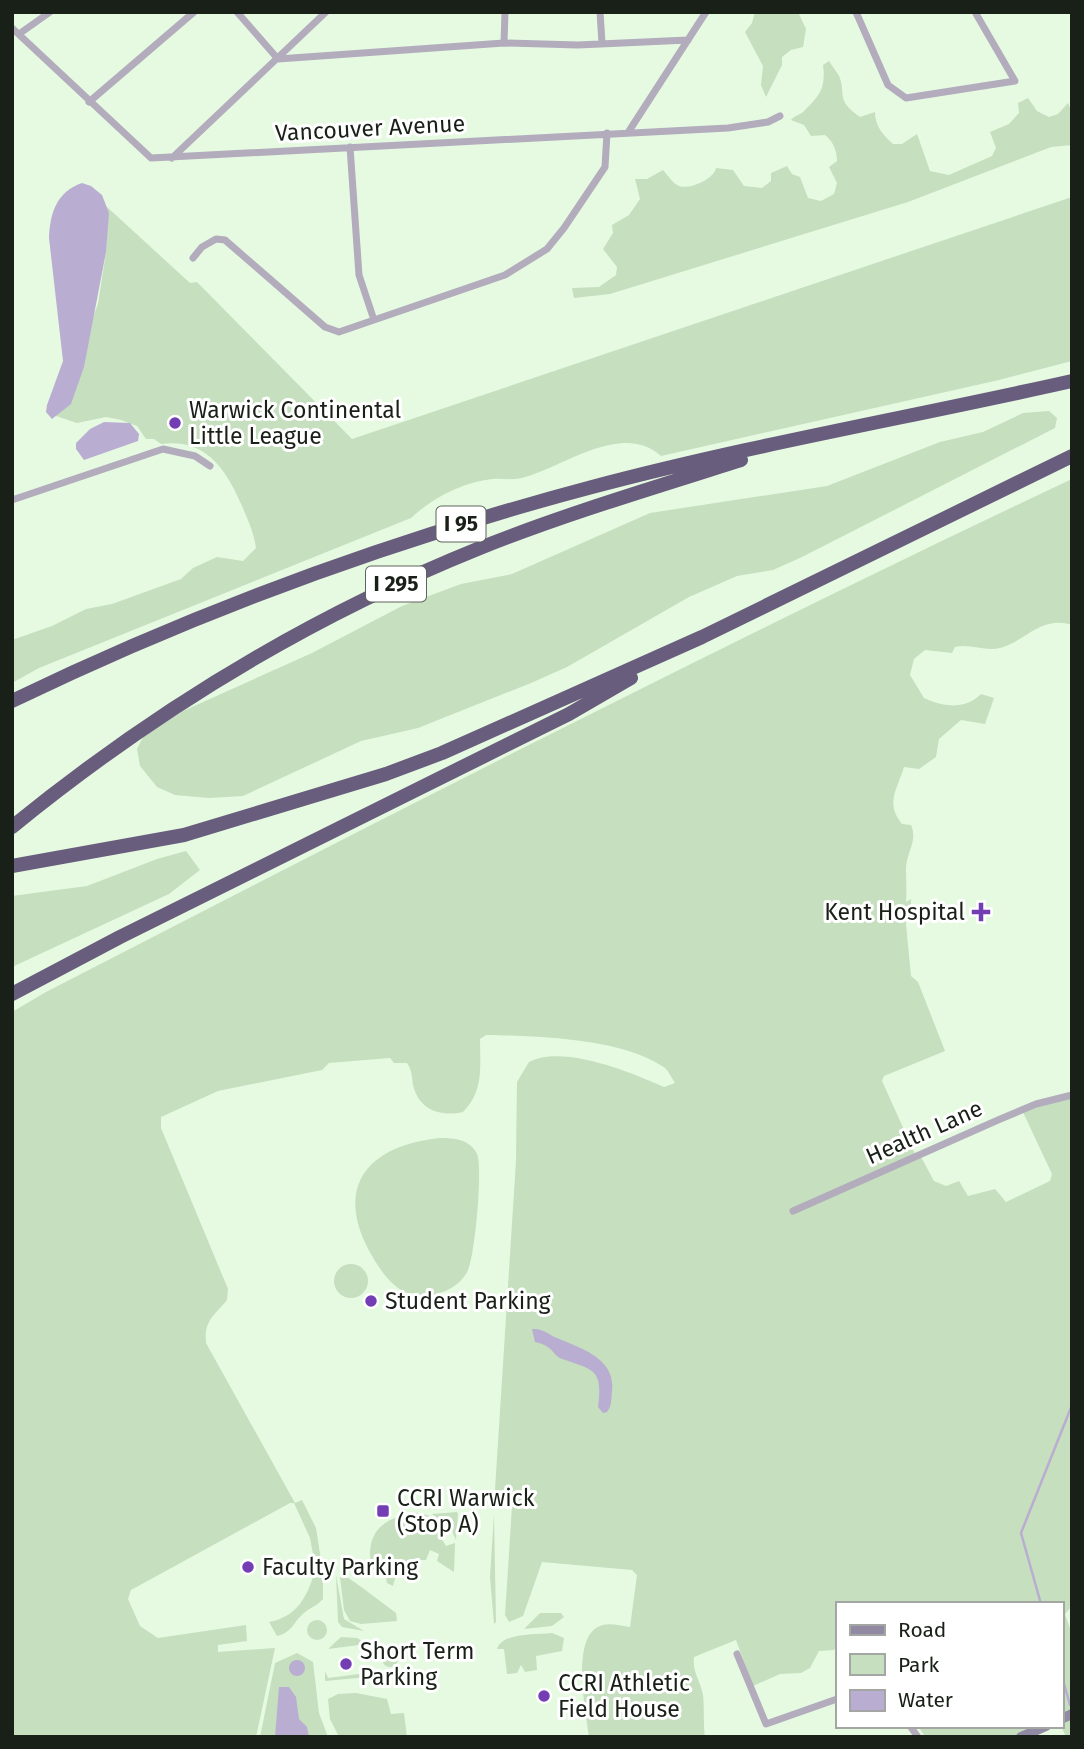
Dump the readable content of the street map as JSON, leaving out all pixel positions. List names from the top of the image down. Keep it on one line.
{"streets":{"highway":["I 95","I 295"],"street":["Vancouver Avenue","Health Lane"]},"crossings":[["I 95","I 295"]],"places":{"other":["Warwick Continental Little League","Student Parking","Faculty Parking","Short Term Parking","CCRI Athletic Field House"],"health":["Kent Hospital"],"transit":["CCRI Warwick (Stop A)"]},"legend":["Road","Park","Water"]}
